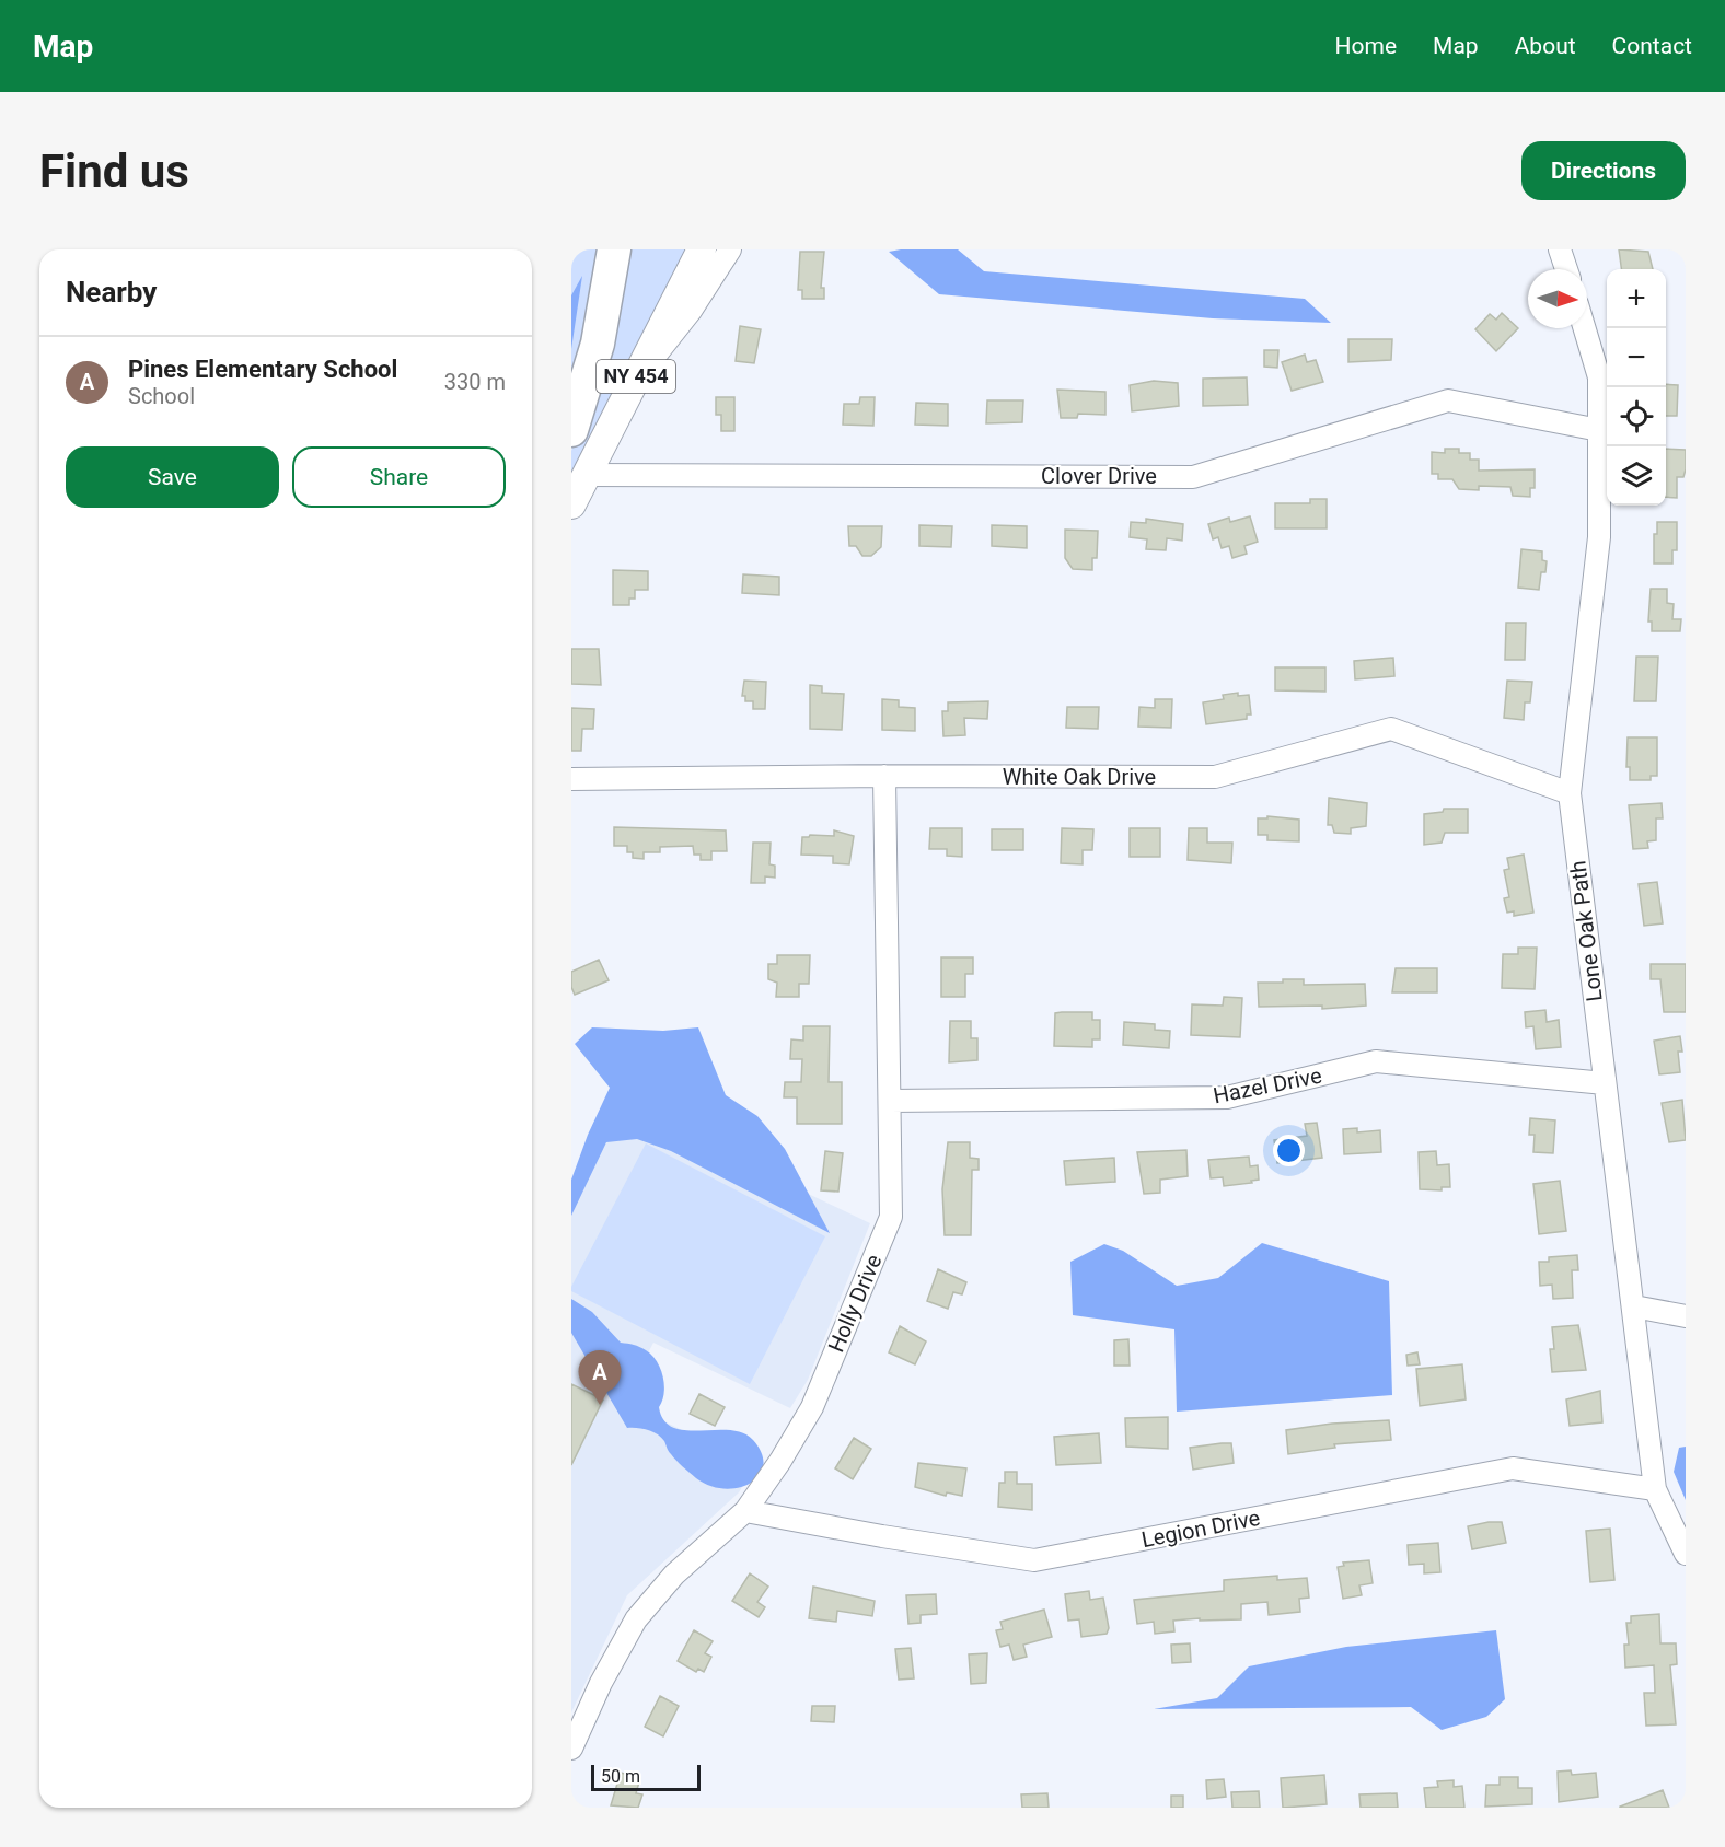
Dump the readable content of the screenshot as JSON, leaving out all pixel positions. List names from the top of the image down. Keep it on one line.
{"streets":{"main road":["NY 454"],"street":["Clover Drive","White Oak Drive","Lone Oak Path","Hazel Drive","Holly Drive","Legion Drive"]},"crossings":[["NY 454","Clover Drive"],["Clover Drive","Lone Oak Path"],["White Oak Drive","Lone Oak Path"],["White Oak Drive","Holly Drive"],["Lone Oak Path","Hazel Drive"],["Lone Oak Path","Legion Drive"],["Hazel Drive","Holly Drive"],["Holly Drive","Legion Drive"]],"scale_bar":"50 m","north":"right","page":{"header":"Map","nav":["Home","Map","About","Contact"],"buttons":["Directions",["Save","Share"]],"title":"Find us","heading":"Nearby","map_buttons":["+","−"],"list":[{"mark":"A","name":"Pines Elementary School","note":"School","value":"330 m"}],"pins":"A","scale":"50 m"}}
